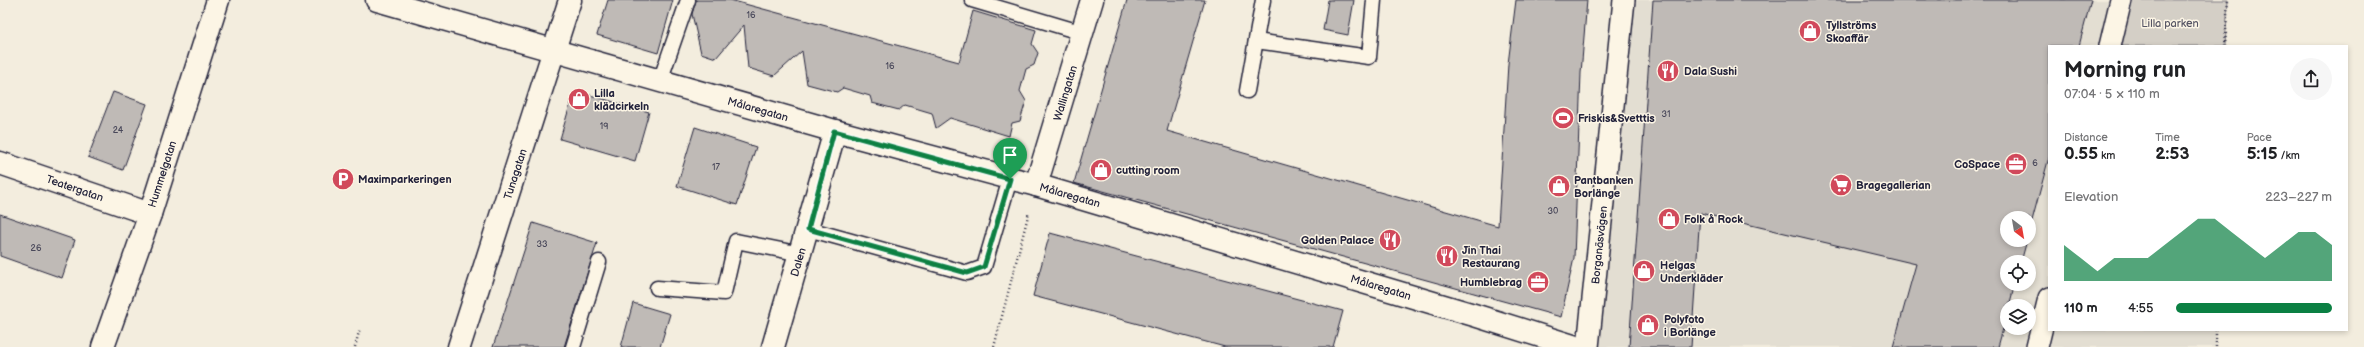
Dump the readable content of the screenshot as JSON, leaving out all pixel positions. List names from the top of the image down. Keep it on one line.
{"streets":{"street":["Wallingatan","Målaregatan","Hummelgatan","Tunagatan","Teatergatan","Borganäsvägen","Dalen"]},"crossings":[["Wallingatan","Målaregatan"],["Målaregatan","Tunagatan"],["Målaregatan","Dalen"],["Hummelgatan","Teatergatan"]],"parks":["Lilla parken"],"places":{"shop":["Tyllströms Skoaffär","Lilla klädcirkeln","cutting room","Pantbanken Borlänge","Folk å Rock","Helgas Underkläder","Polyfoto i Borlänge"],"restaurant":["Dala Sushi","Golden Palace","Jin Thai Restaurang"],"sports":["Friskis&Svetttis"],"office":["CoSpace","Humblebrag"],"parking":["Maximparkeringen"],"supermarket":["Bragegallerian"]},"house_numbers":["16","16","31","19","24","6","17","30","33","26"],"north":"bottom right","page":{"heading":["Morning run","07:04 · 5 × 110 m"],"stats":[["Distance","0.55 km"],["Time","2:53"],["Pace","5:15 /km"]],"chart":["Elevation","223–227 m"],"list":[{"name":"110 m","note":"4:55"}]}}
